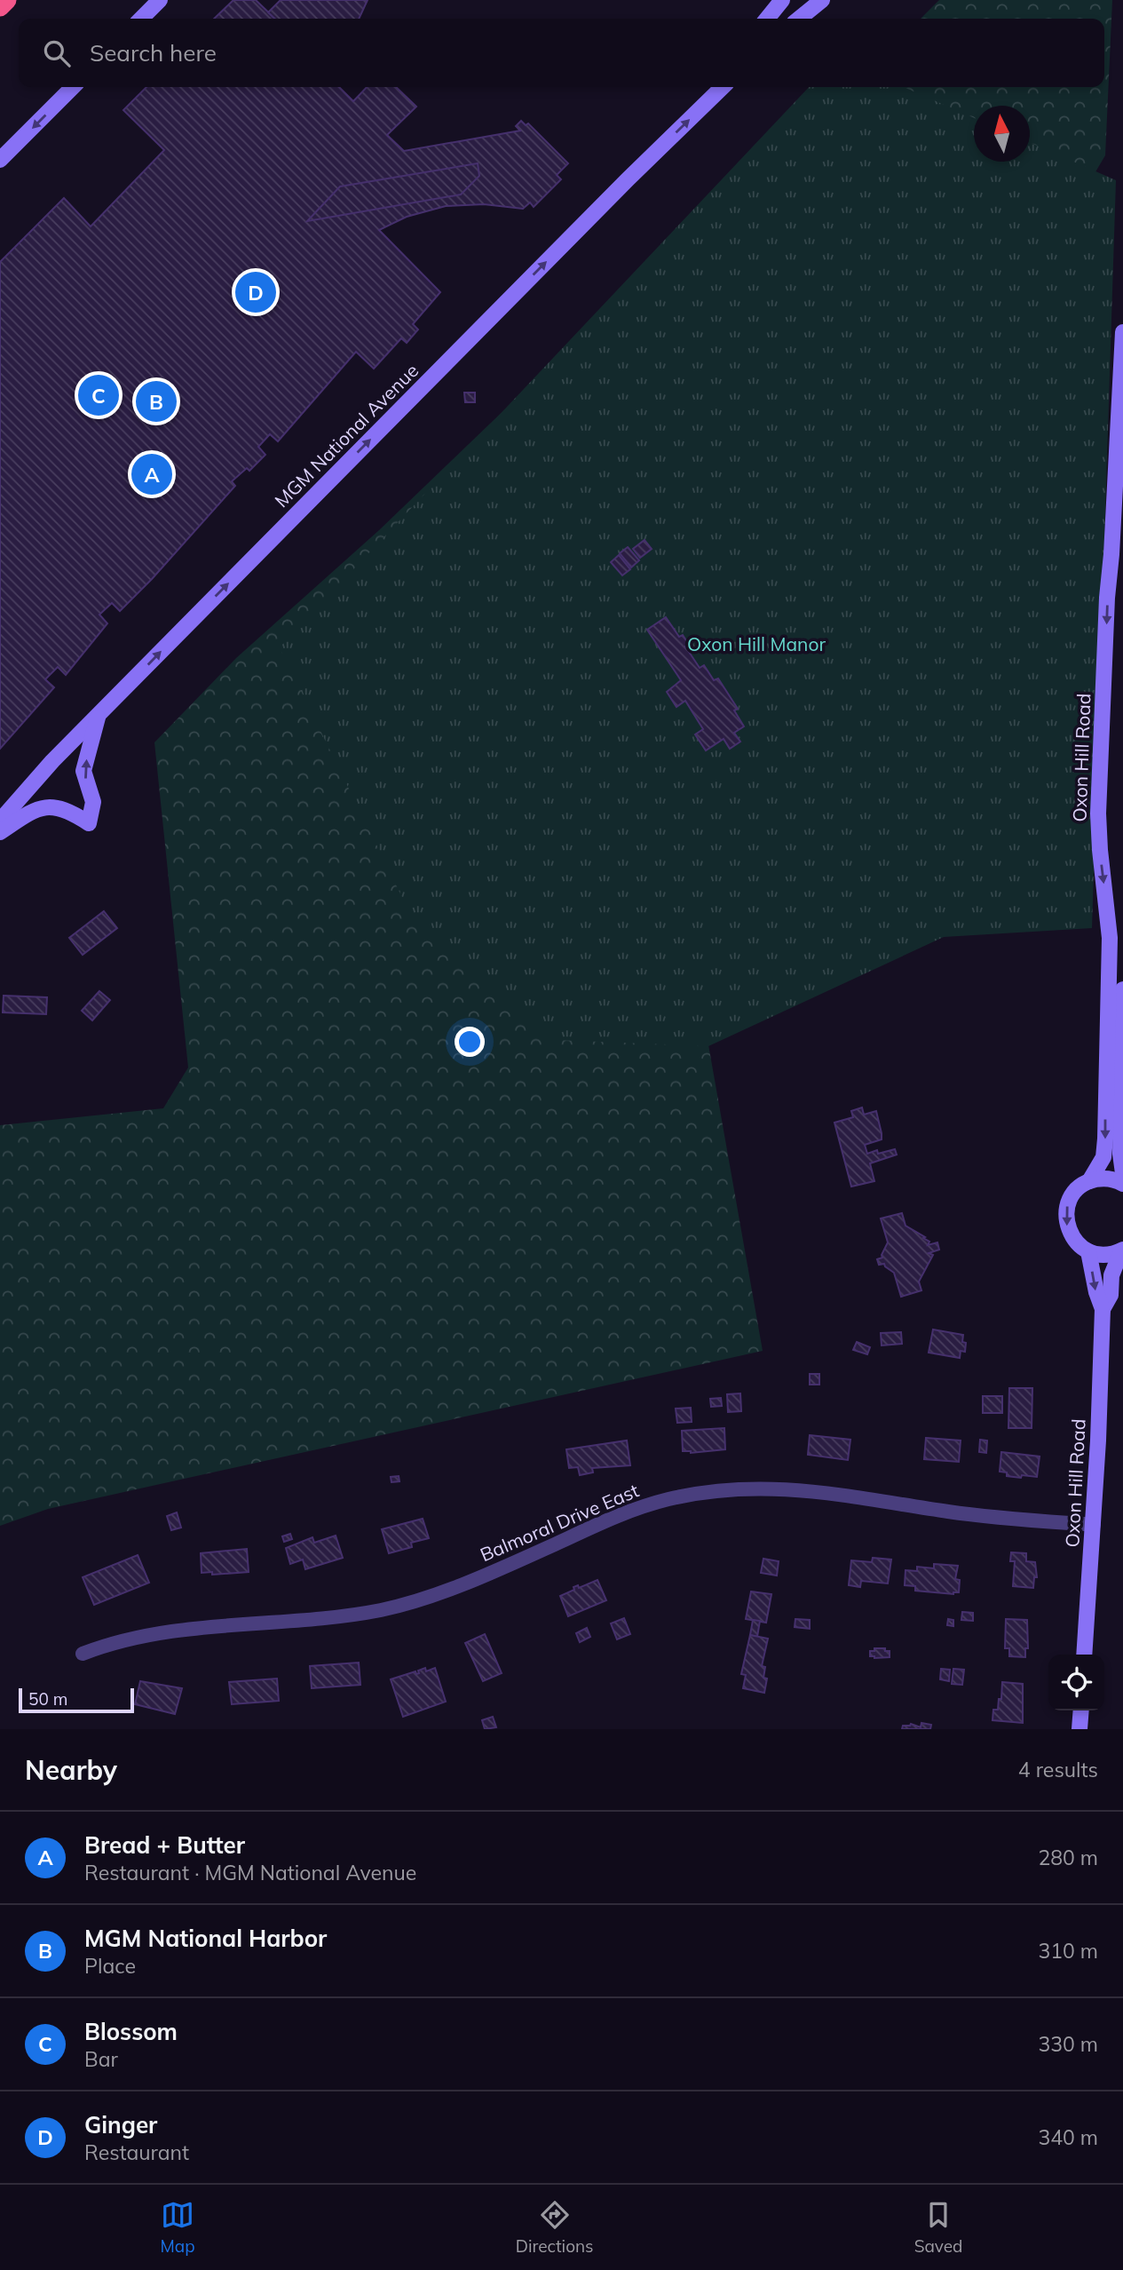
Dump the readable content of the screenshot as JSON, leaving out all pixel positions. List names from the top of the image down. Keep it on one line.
{"streets":{"main road":["MGM National Avenue","Oxon Hill Road"],"street":["Balmoral Drive East"]},"crossings":[["Oxon Hill Road","Balmoral Drive East"]],"one_way":["MGM National Avenue","Oxon Hill Road"],"parks":["Oxon Hill Manor"],"scale_bar":"50 m","north":"top","page":{"search":"Search here","pins":["D","C","B","A"],"scale":"50 m","heading":["Nearby","4 results"],"list":[{"mark":"A","name":"Bread + Butter","note":"Restaurant · MGM National Avenue","value":"280 m"},{"mark":"B","name":"MGM National Harbor","note":"Place","value":"310 m"},{"mark":"C","name":"Blossom","note":"Bar","value":"330 m"},{"mark":"D","name":"Ginger","note":"Restaurant","value":"340 m"}],"nav":["Map","Directions","Saved"]}}
